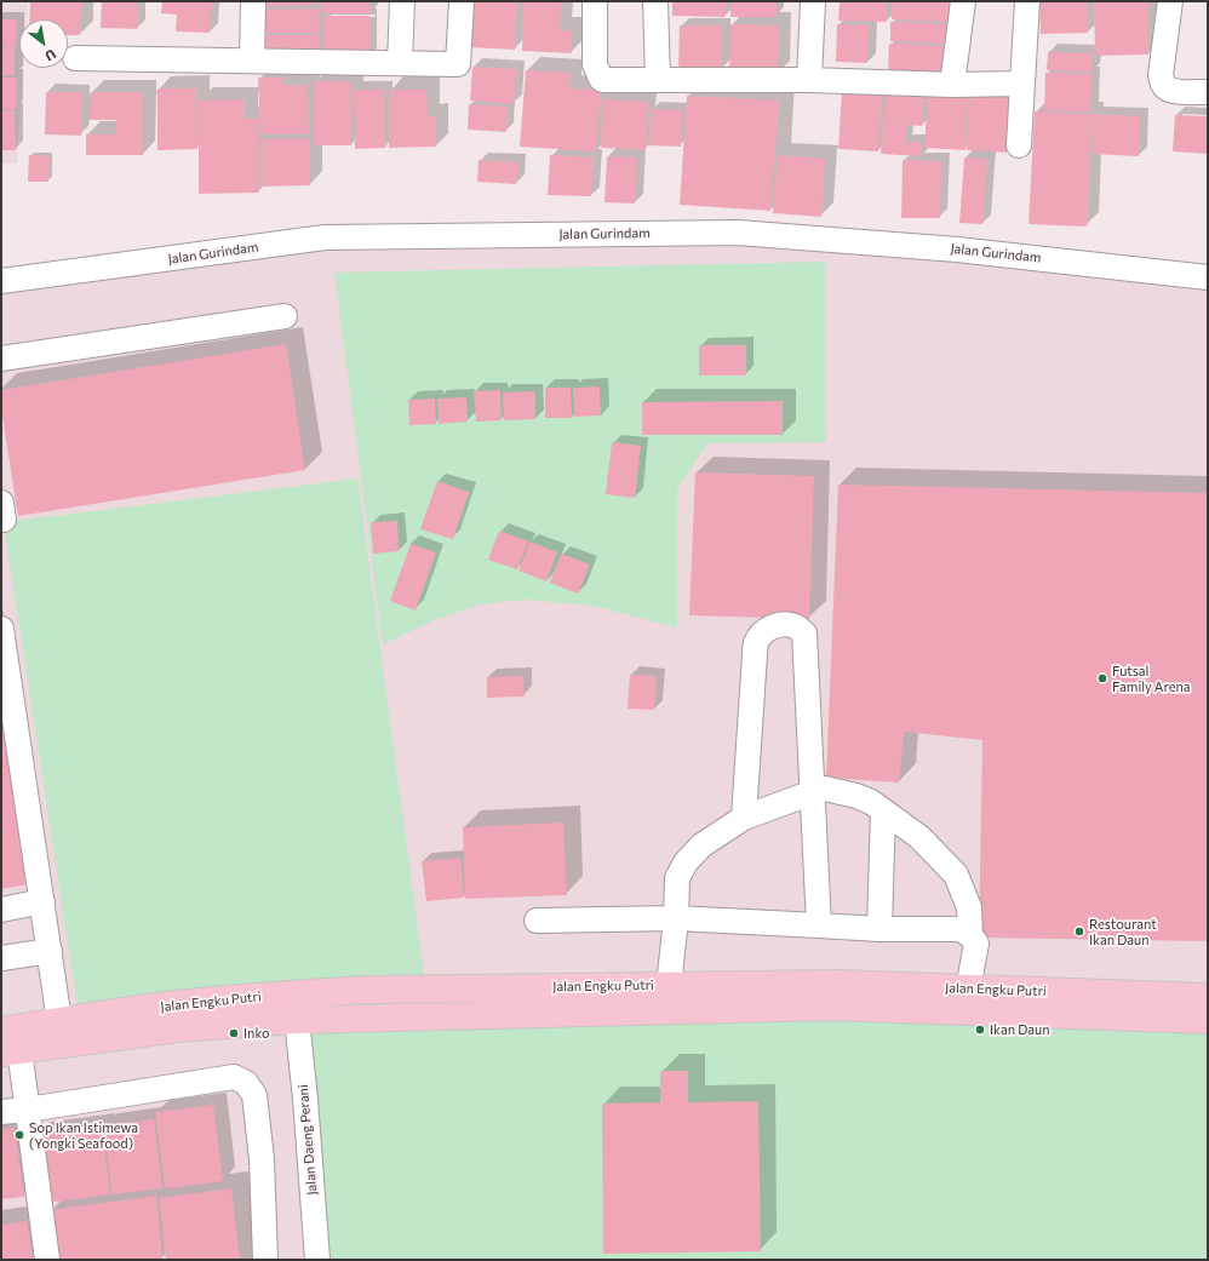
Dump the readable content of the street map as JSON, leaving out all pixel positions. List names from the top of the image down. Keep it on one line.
{"streets":{"main road":["Jalan Engku Putri"],"street":["Jalan Gurindam","Jalan Daeng Perani"]},"crossings":[["Jalan Engku Putri","Jalan Daeng Perani"]],"places":["Futsal Family Arena","Restourant Ikan Daun","Ikan Daun","Inko","Sop Ikan Istimewa (Yongki Seafood)"],"north":"bottom right"}
